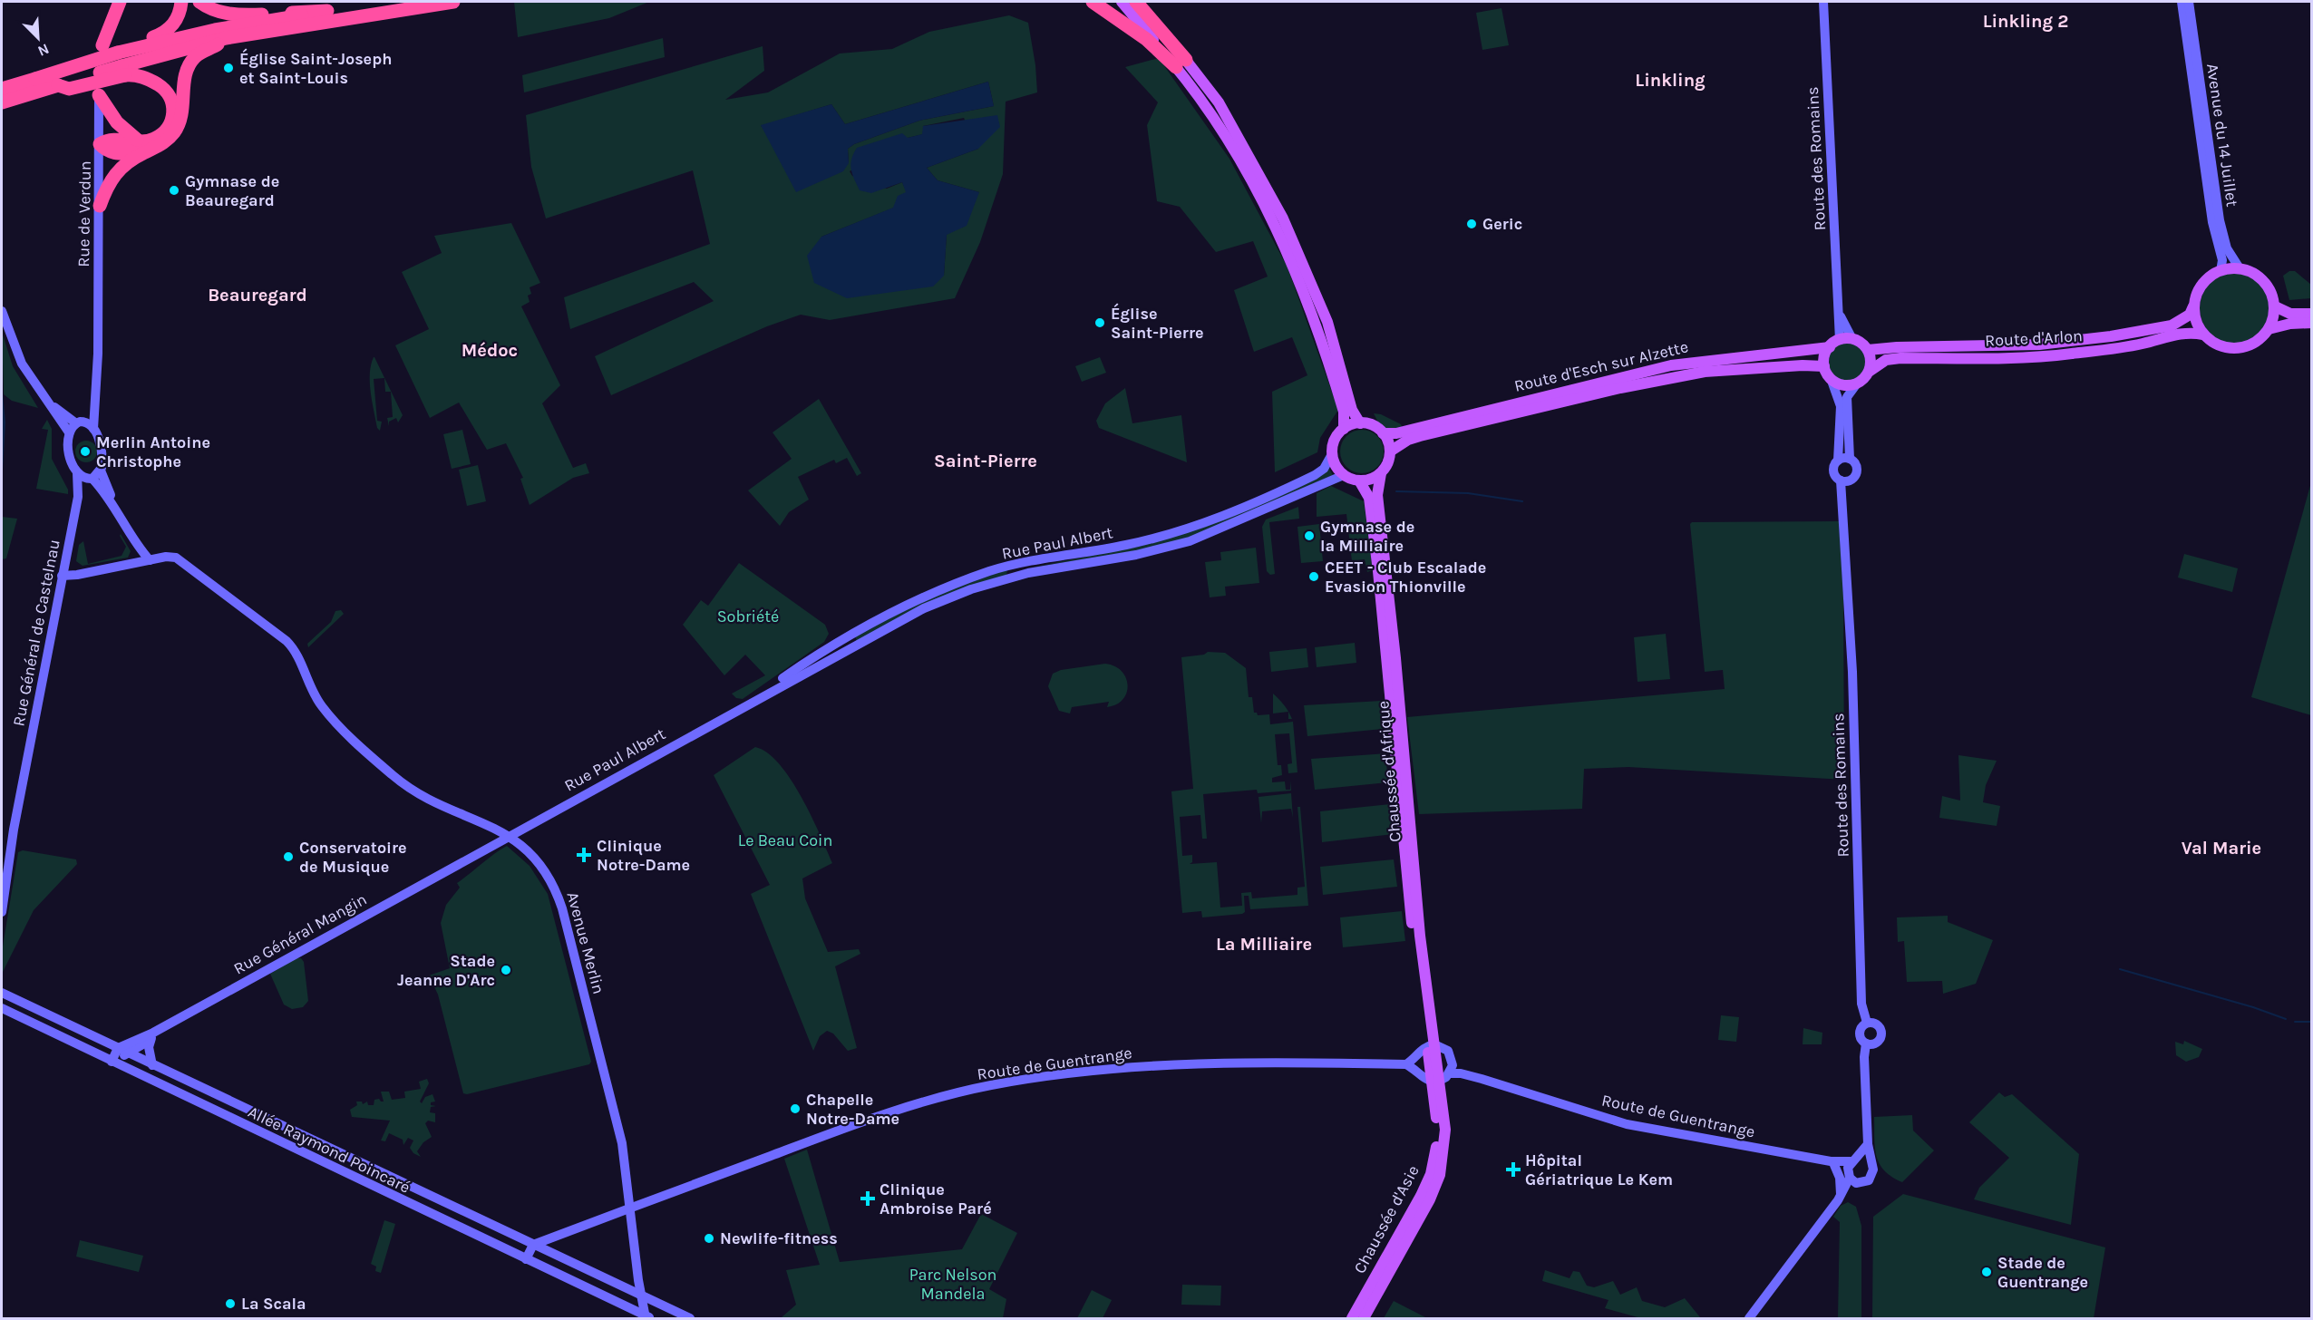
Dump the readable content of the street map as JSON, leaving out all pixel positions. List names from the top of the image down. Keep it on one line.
{"streets":{"main road":["Avenue du 14 Juillet","Route des Romains","Rue de Verdun","Route d'Arlon","Route d'Esch sur Alzette","Rue Paul Albert","Rue Général de Castelnau","Chaussée d'Afrique","Rue Général Mangin","Avenue Merlin","Route de Guentrange","Allée Raymond Poincaré","Chaussée d'Asie"]},"crossings":[["Avenue du 14 Juillet","Route d'Arlon"],["Route des Romains","Route d'Arlon"],["Route des Romains","Route d'Esch sur Alzette"],["Route d'Arlon","Route d'Esch sur Alzette"],["Route d'Esch sur Alzette","Rue Paul Albert"],["Route d'Esch sur Alzette","Chaussée d'Afrique"],["Rue Paul Albert","Chaussée d'Afrique"],["Rue Paul Albert","Rue Général Mangin"],["Rue Paul Albert","Avenue Merlin"],["Chaussée d'Afrique","Chaussée d'Asie"],["Rue Général Mangin","Avenue Merlin"],["Rue Général Mangin","Allée Raymond Poincaré"],["Avenue Merlin","Route de Guentrange"],["Avenue Merlin","Allée Raymond Poincaré"],["Route de Guentrange","Allée Raymond Poincaré"]],"districts":["Linkling 2","Linkling","Beauregard","Médoc","Saint-Pierre","Val Marie","La Milliaire"],"parks":["Sobriété","Le Beau Coin","Parc Nelson Mandela"],"places":{"other":["Église Saint-Joseph et Saint-Louis","Gymnase de Beauregard","Geric","Église Saint-Pierre","Merlin Antoine Christophe","Gymnase de la Milliaire","CEET - Club Escalade Evasion Thionville","Conservatoire de Musique","Stade Jeanne D'Arc","Chapelle Notre-Dame","Newlife-fitness","Stade de Guentrange","La Scala"],"health":["Clinique Notre-Dame","Hôpital Gériatrique Le Kem","Clinique Ambroise Paré"]},"north":"bottom right"}
